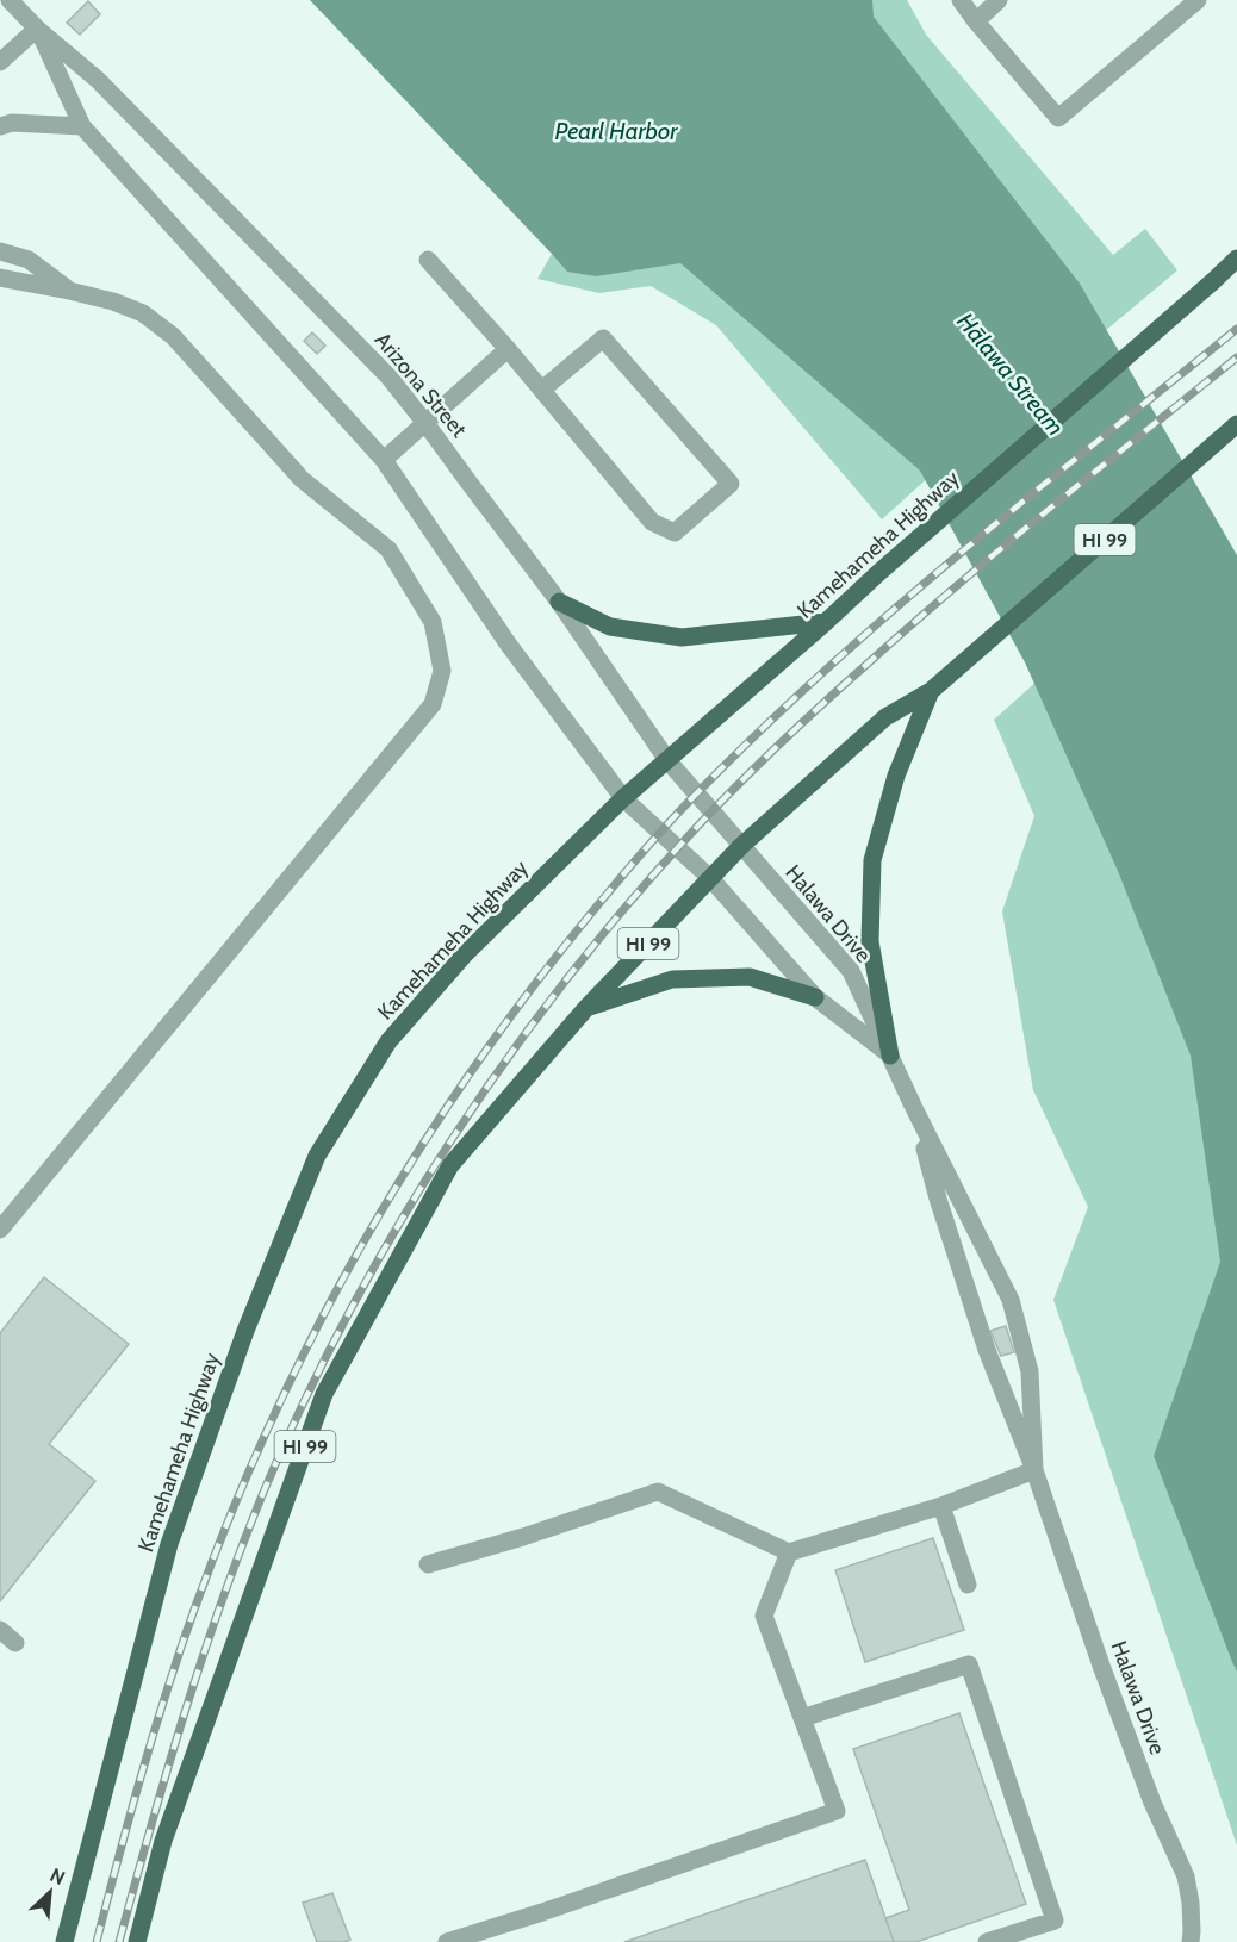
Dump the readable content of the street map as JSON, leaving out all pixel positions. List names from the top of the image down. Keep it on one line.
{"streets":{"main road":["HI 99","Kamehameha Highway"],"street":["Arizona Street","Halawa Drive"]},"crossings":[["Arizona Street","HI 99"],["Arizona Street","Kamehameha Highway"],["Arizona Street","Halawa Drive"],["HI 99","Halawa Drive"]],"water":["Pearl Harbor","Hālawa Stream"],"north":"top right"}
